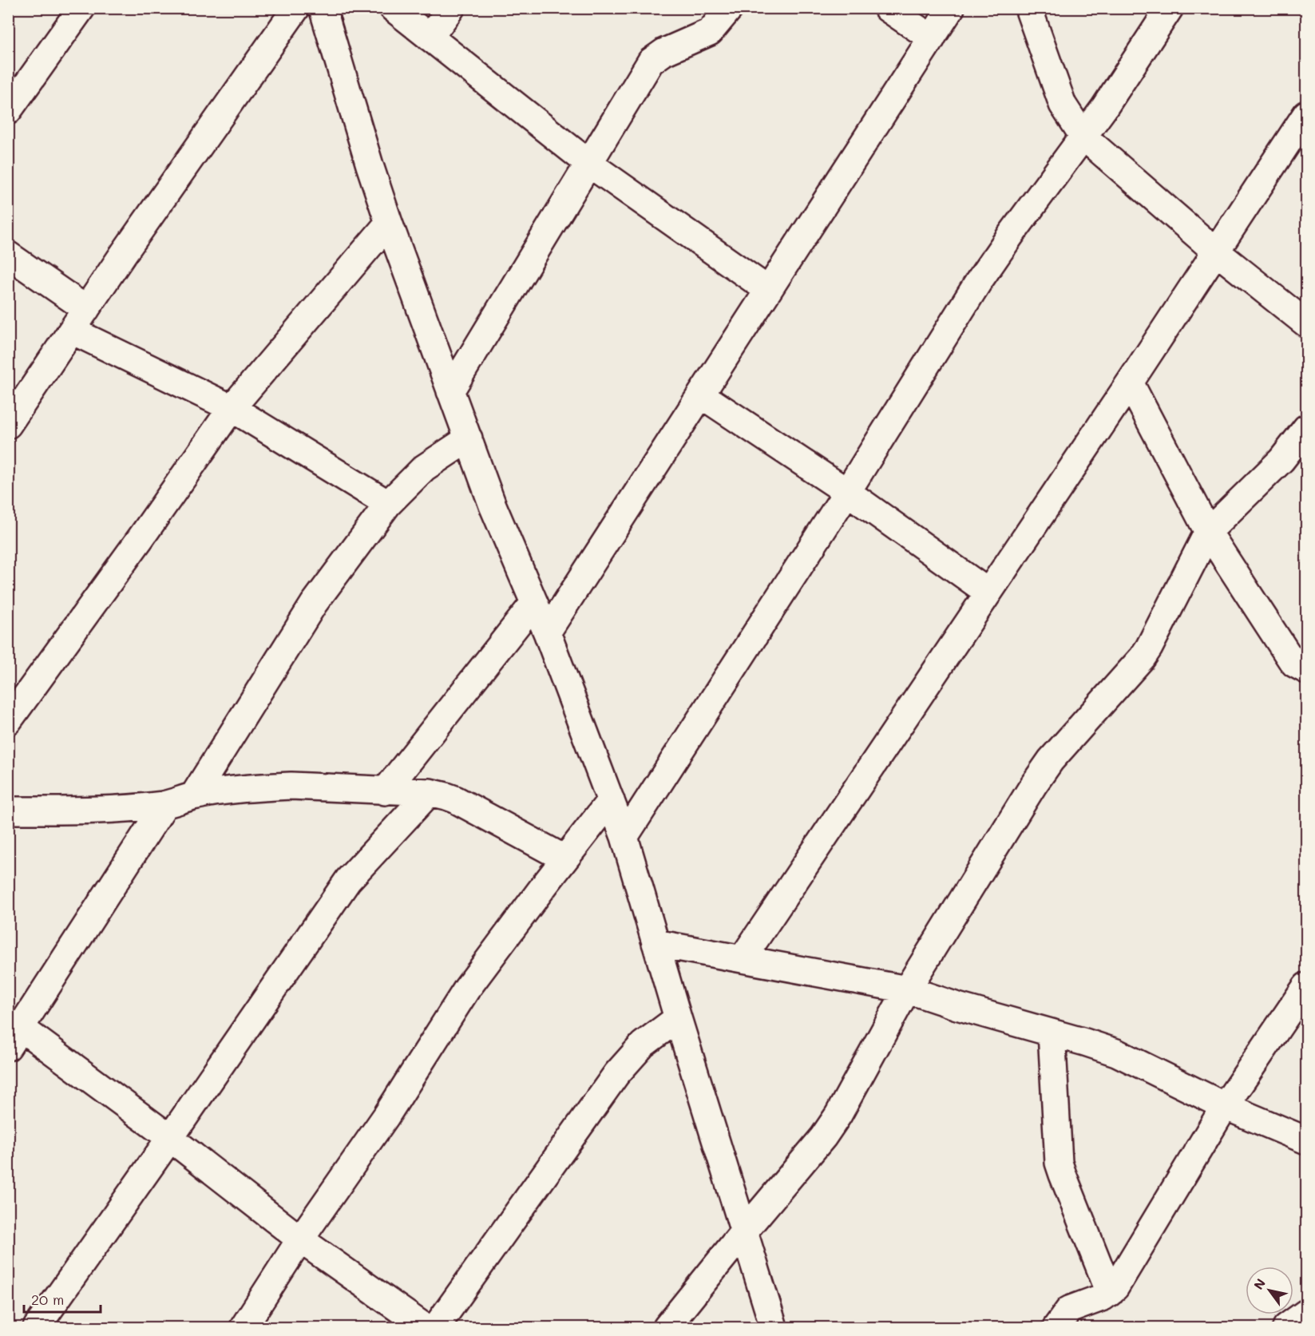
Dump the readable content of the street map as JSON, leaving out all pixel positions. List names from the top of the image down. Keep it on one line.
{"scale_bar":"20 m","north":"top left"}
